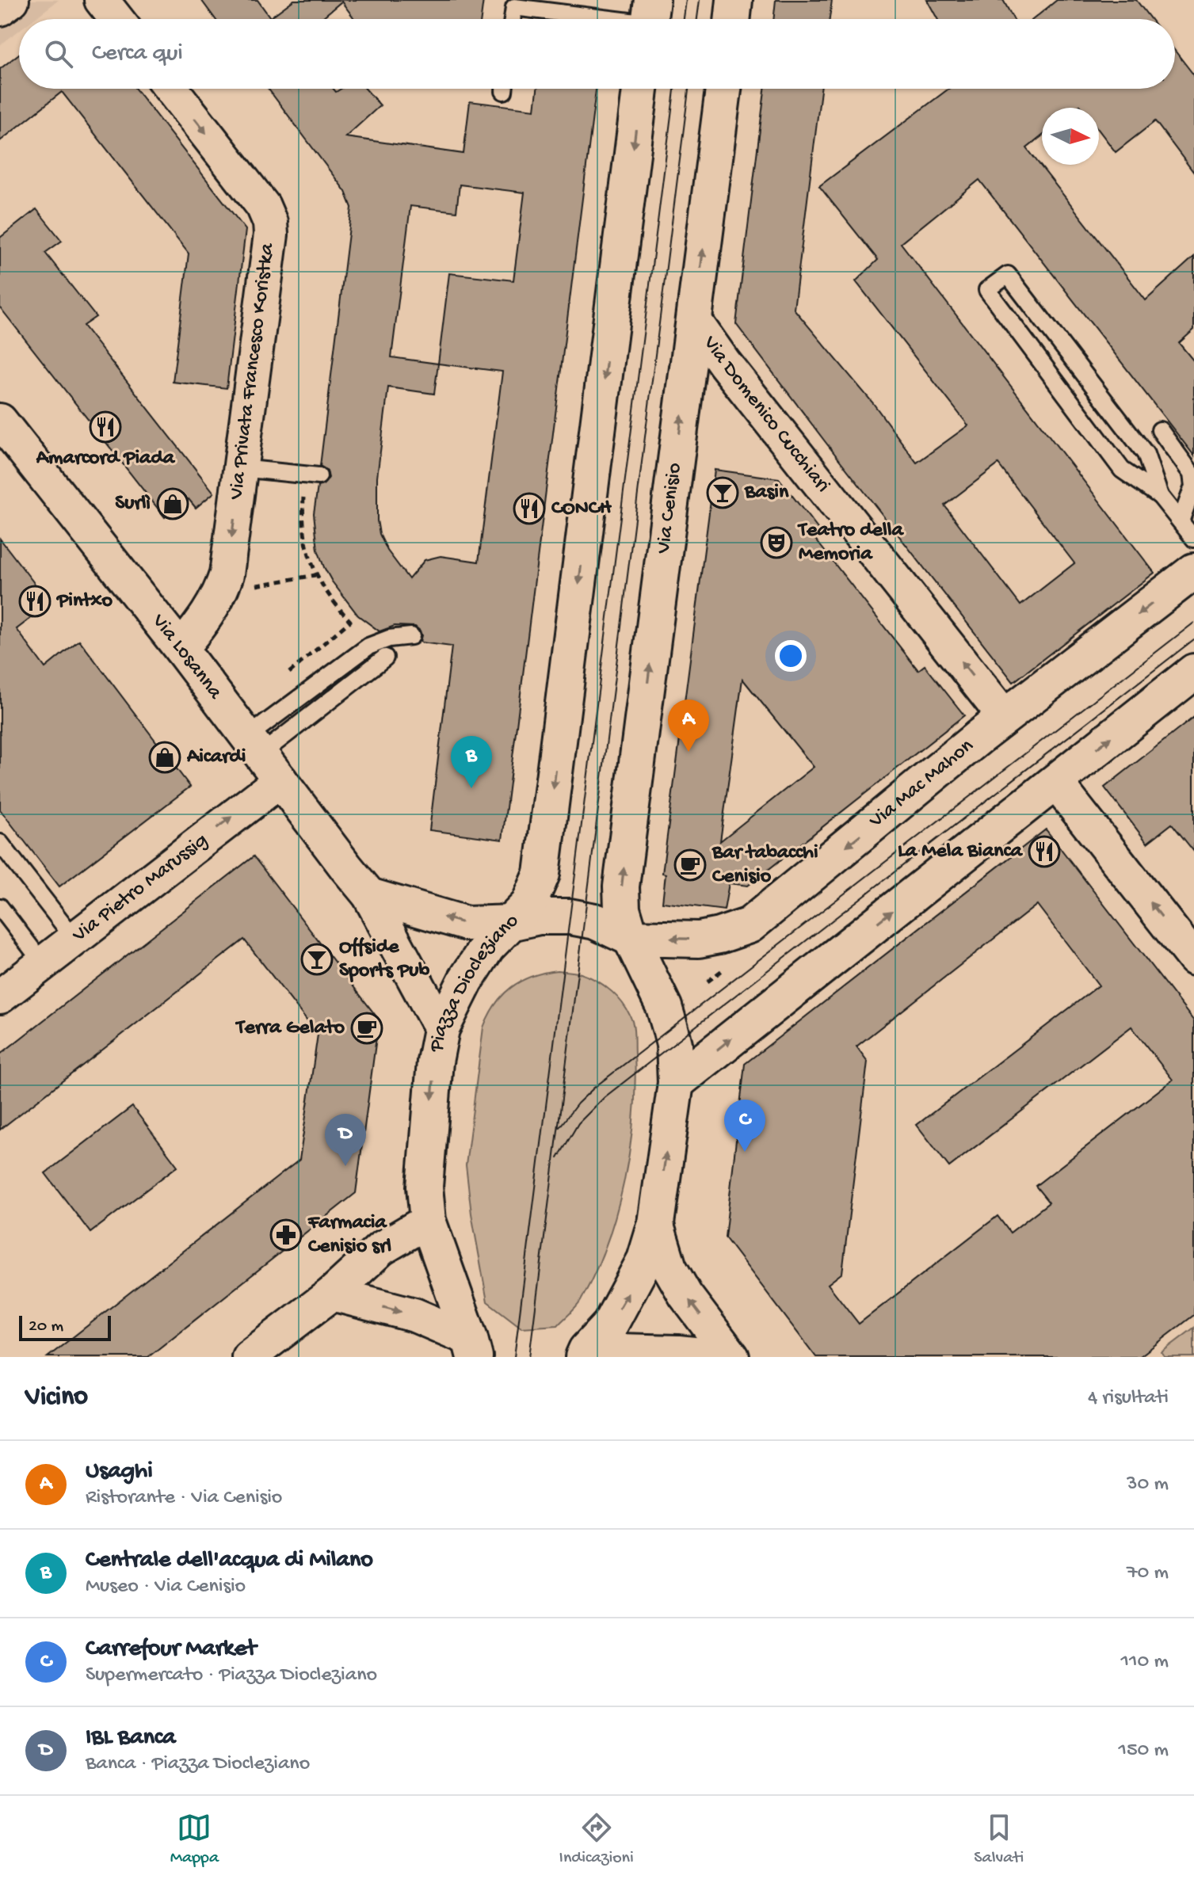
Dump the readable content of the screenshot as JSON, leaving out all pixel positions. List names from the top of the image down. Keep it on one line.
{"streets":{"main road":["Via Cenisio","Via Mac Mahon","Piazza Diocleziano"],"street":["Via Privata Francesco Koristka","Via Domenico Cucchiari","Via Losanna","Via Pietro Marussig"]},"crossings":[["Via Privata Francesco Koristka","Via Losanna"],["Via Domenico Cucchiari","Via Cenisio"],["Via Domenico Cucchiari","Via Mac Mahon"],["Via Cenisio","Via Mac Mahon"],["Via Cenisio","Piazza Diocleziano"],["Via Losanna","Via Pietro Marussig"],["Via Losanna","Piazza Diocleziano"],["Via Mac Mahon","Piazza Diocleziano"]],"one_way":["Via Privata Francesco Koristka","Via Domenico Cucchiari","Via Pietro Marussig"],"places":{"restaurant":["Amarcord Piada","CONCH","Pintxo","La Mela Bianca"],"bar":["Basin","Offside Sports Pub"],"shop":["Surlì","Aicardi"],"theatre":["Teatro della Memoria"],"cafe":["Bar tabacchi Cenisio","Terra Gelato"],"pharmacy":["Farmacia Cenisio srl"]},"scale_bar":"20 m","north":"right","page":{"search":"Cerca qui","pins":["A","B","C","D"],"scale":"20 m","heading":["Vicino","4 risultati"],"list":[{"mark":"A","name":"Usaghi","note":"Ristorante · Via Cenisio","value":"30 m"},{"mark":"B","name":"Centrale dell'acqua di Milano","note":"Museo · Via Cenisio","value":"70 m"},{"mark":"C","name":"Carrefour Market","note":"Supermercato · Piazza Diocleziano","value":"110 m"},{"mark":"D","name":"IBL Banca","note":"Banca · Piazza Diocleziano","value":"150 m"}],"nav":["Mappa","Indicazioni","Salvati"]}}
